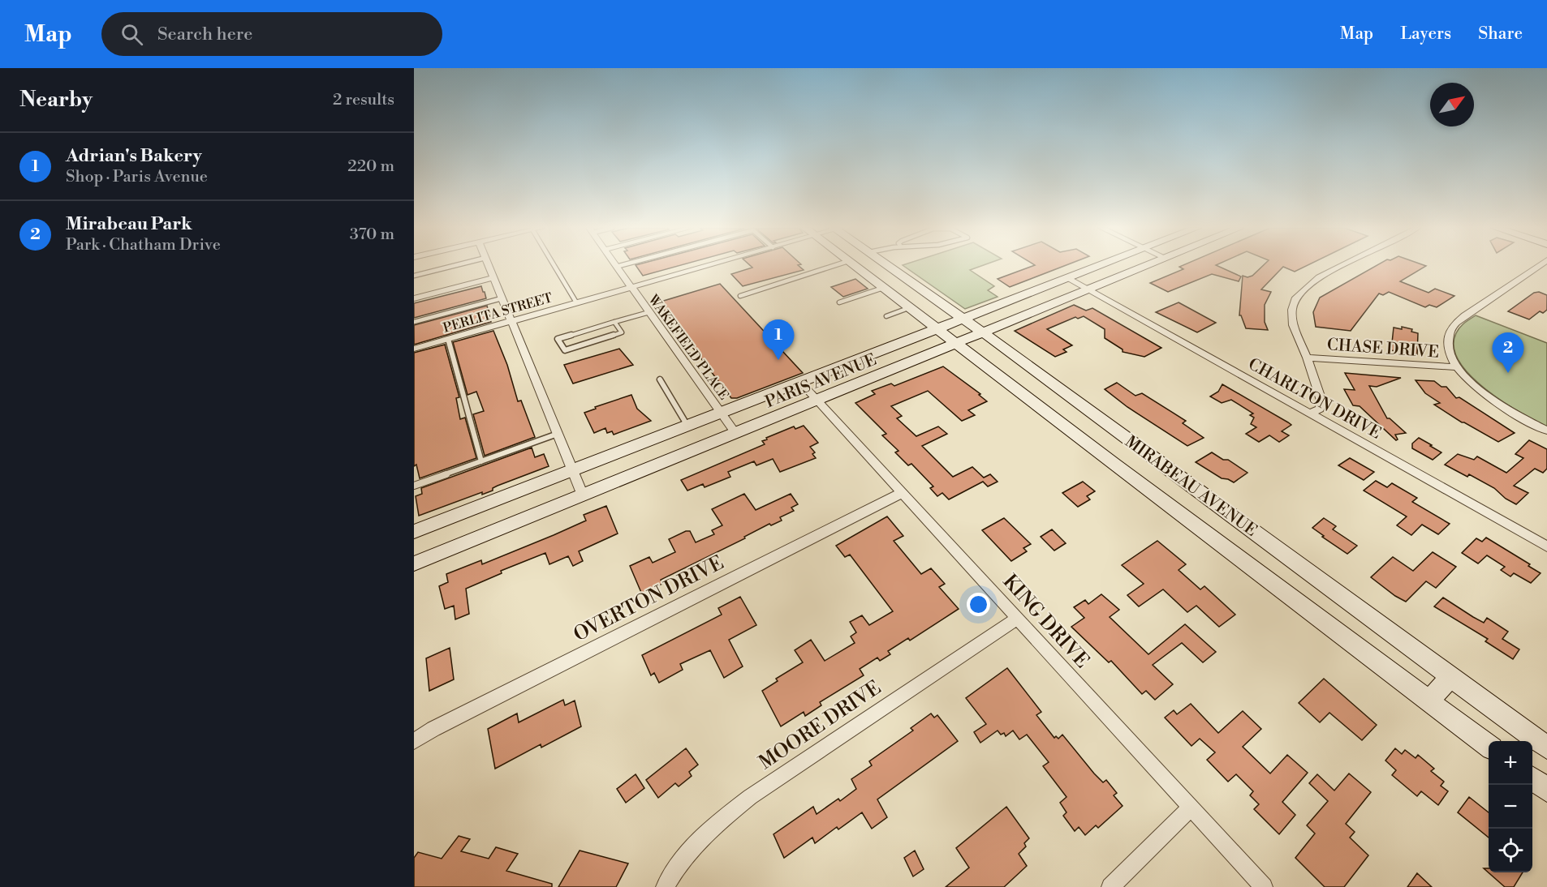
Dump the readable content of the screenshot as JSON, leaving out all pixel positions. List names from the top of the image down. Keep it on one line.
{"streets":{"street":["PERLITA STREET","WAKEFIELD PLACE","CHASE DRIVE","PARIS AVENUE","CHARLTON DRIVE","MIRABEAU AVENUE","OVERTON DRIVE","KING DRIVE","MOORE DRIVE"]},"crossings":[["PERLITA STREET","WAKEFIELD PLACE"],["WAKEFIELD PLACE","PARIS AVENUE"],["PARIS AVENUE","CHARLTON DRIVE"],["PARIS AVENUE","MIRABEAU AVENUE"],["PARIS AVENUE","KING DRIVE"],["OVERTON DRIVE","KING DRIVE"],["KING DRIVE","MOORE DRIVE"]],"north":"top right","page":{"header":"Map","search":"Search here","nav":["Map","Layers","Share"],"heading":["Nearby","2 results"],"list":[{"mark":"1","name":"Adrian's Bakery","note":"Shop · Paris Avenue","value":"220 m"},{"mark":"2","name":"Mirabeau Park","note":"Park · Chatham Drive","value":"370 m"}],"pins":["1","2"],"map_buttons":["+","−"]}}
